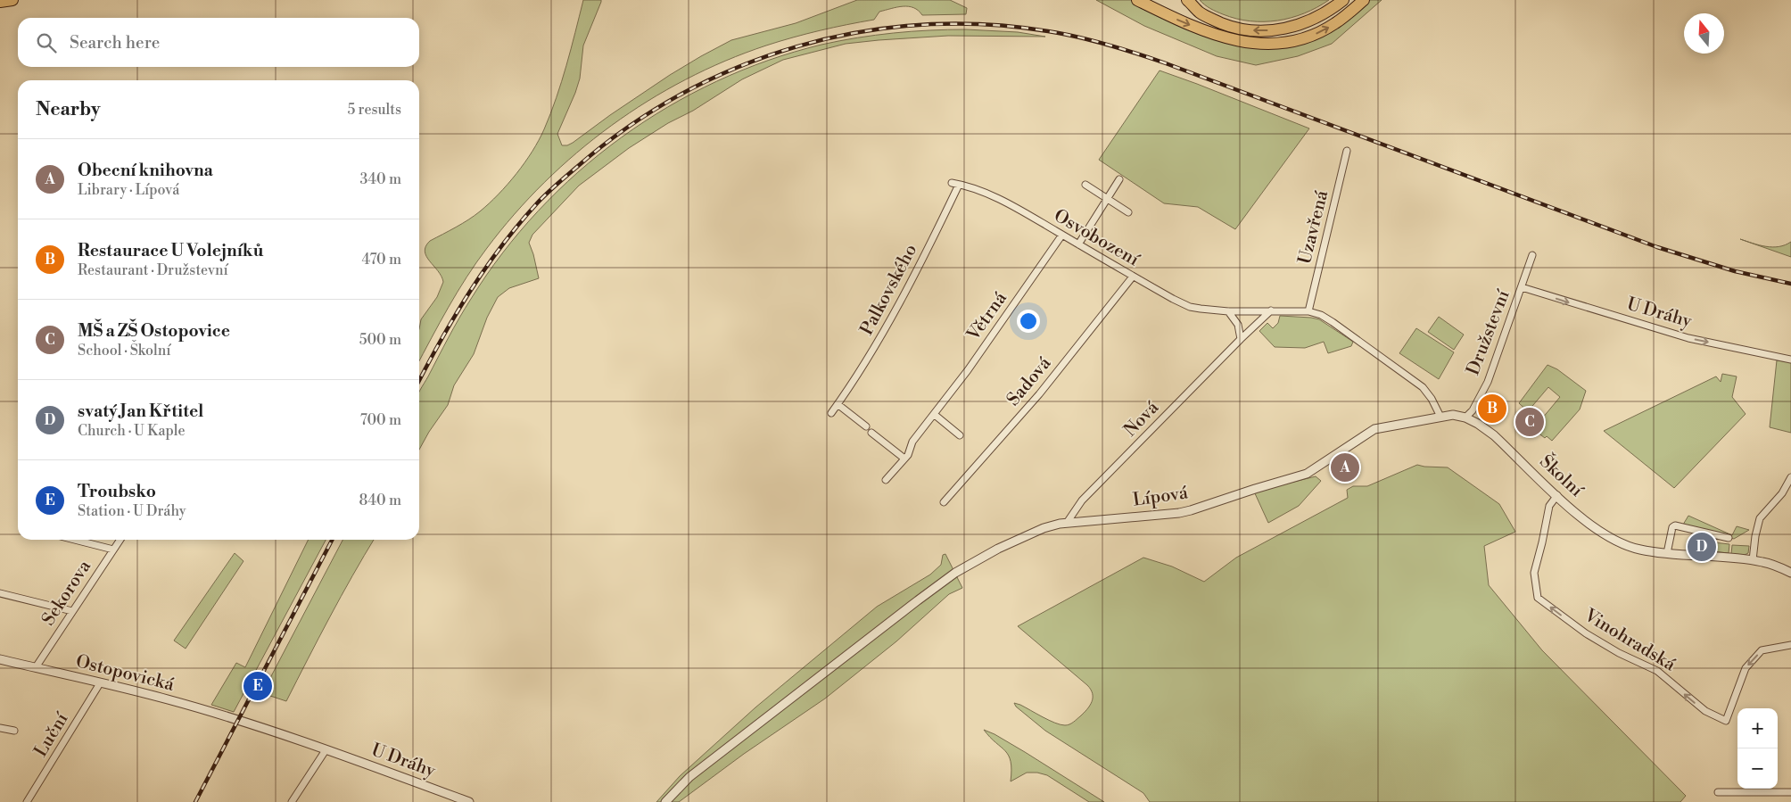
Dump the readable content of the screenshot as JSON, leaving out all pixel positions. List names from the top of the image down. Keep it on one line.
{"streets":{"street":["Uzavřená","Osvobození","Palkovského","U Dráhy","Větrná","Družstevní","Sadová","Nová","Školní","Lípová","Sekorova","Vinohradská","Ostopovická","Luční"]},"crossings":[["Uzavřená","Osvobození"],["Osvobození","Palkovského"],["Osvobození","Větrná"],["Osvobození","Sadová"],["Osvobození","Nová"],["Osvobození","Školní"],["U Dráhy","Družstevní"],["U Dráhy","Ostopovická"],["Družstevní","Školní"],["Nová","Lípová"],["Školní","Lípová"],["Školní","Vinohradská"],["Sekorova","Ostopovická"],["Ostopovická","Luční"]],"one_way":["U Dráhy"],"north":"top","page":{"search":"Search here","heading":["Nearby","5 results"],"list":[{"mark":"A","name":"Obecní knihovna","note":"Library · Lípová","value":"340 m"},{"mark":"B","name":"Restaurace U Volejníků","note":"Restaurant · Družstevní","value":"470 m"},{"mark":"C","name":"MŠ a ZŠ Ostopovice","note":"School · Školní","value":"500 m"},{"mark":"D","name":"svatý Jan Křtitel","note":"Church · U Kaple","value":"700 m"},{"mark":"E","name":"Troubsko","note":"Station · U Dráhy","value":"840 m"}],"pins":["B","C","A","D","E"],"map_buttons":["+","−"]}}
